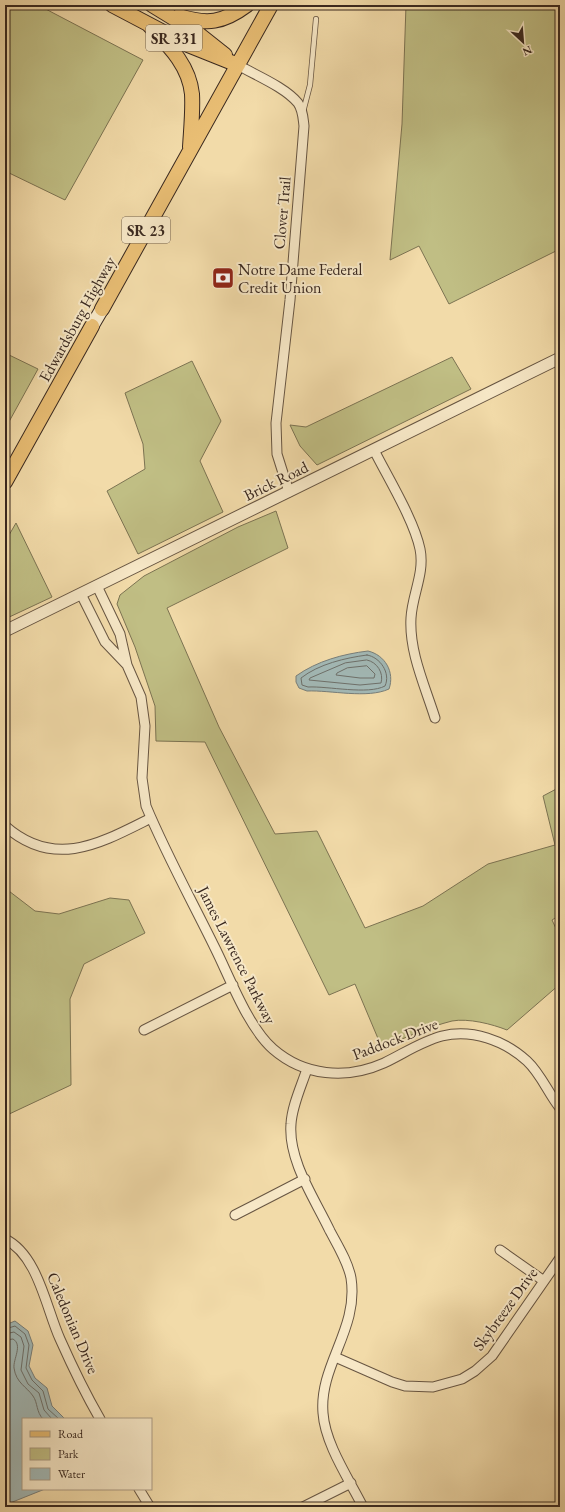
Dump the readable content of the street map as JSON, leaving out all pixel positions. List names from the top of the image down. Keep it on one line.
{"streets":{"main road":["SR 331","SR 23","Edwardsburg Highway"],"street":["Clover Trail","Brick Road","James Lawrence Parkway","Paddock Drive","Skybreeze Drive","Caledonian Drive"]},"crossings":[["SR 331","Edwardsburg Highway"],["Clover Trail","Brick Road"],["Brick Road","James Lawrence Parkway"],["James Lawrence Parkway","Paddock Drive"]],"places":{"bank":["Notre Dame Federal Credit Union"]},"legend":["Road","Park","Water"],"north":"bottom right"}
